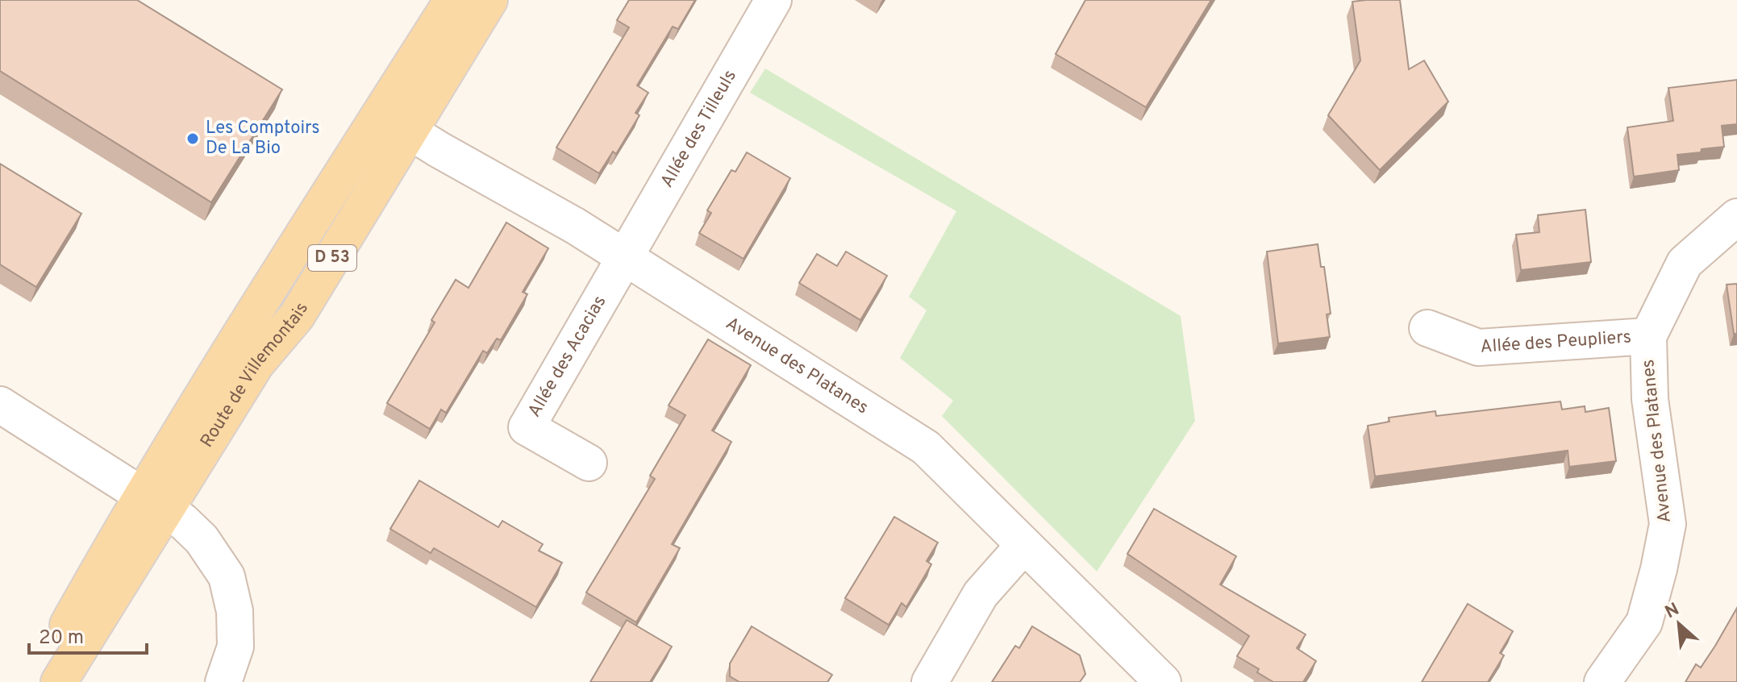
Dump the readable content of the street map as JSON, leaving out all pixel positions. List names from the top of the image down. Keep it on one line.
{"streets":{"main road":["D 53","Route de Villemontais"],"street":["Allée des Tilleuls","Allée des Peupliers","Allée des Acacias","Avenue des Platanes"]},"crossings":[["Allée des Tilleuls","Allée des Acacias"],["Allée des Tilleuls","Avenue des Platanes"],["Allée des Peupliers","Avenue des Platanes"],["Allée des Acacias","Avenue des Platanes"],["Avenue des Platanes","Route de Villemontais"]],"places":["Les Comptoirs De La Bio"],"scale_bar":"20 m","north":"top left"}
